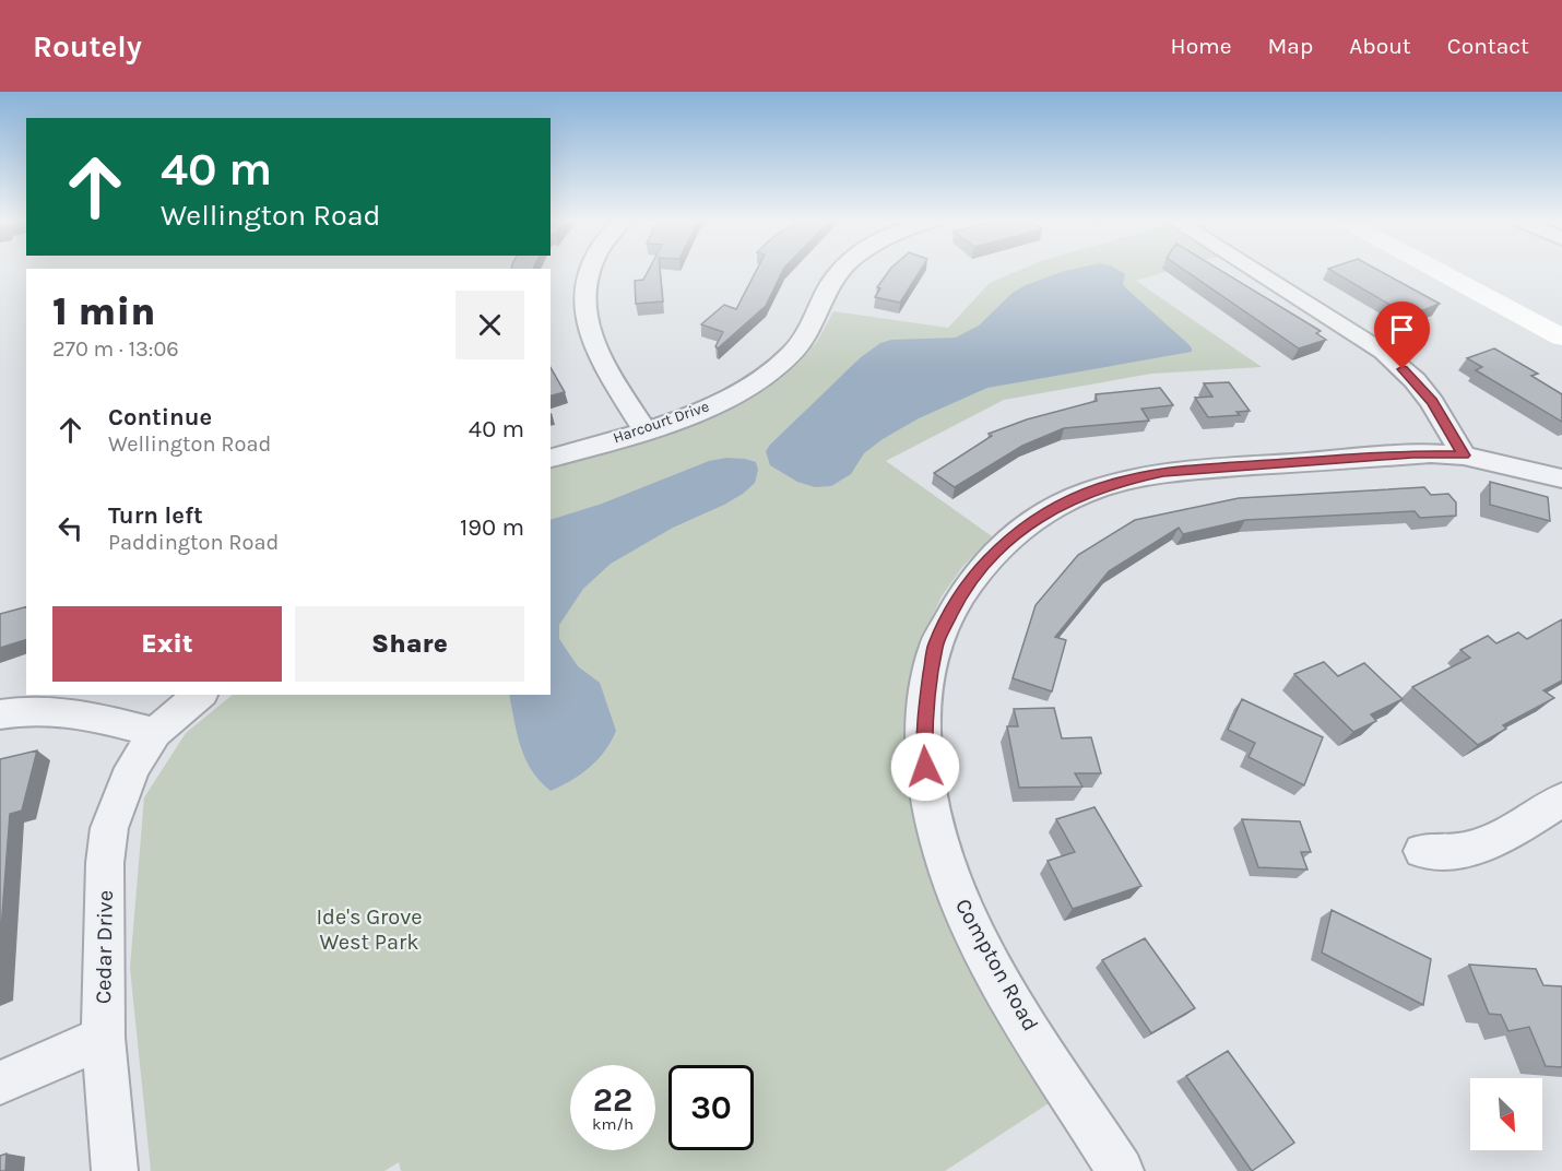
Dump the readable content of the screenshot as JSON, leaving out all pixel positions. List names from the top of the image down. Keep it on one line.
{"streets":{"street":["Harcourt Drive","Cedar Drive","Compton Road"]},"parks":["Ide's Grove West Park"],"north":"bottom right","page":{"header":"Routely","nav":["Home","Map","About","Contact"],"turn":["40 m","Wellington Road"],"heading":["1 min","270 m · 13:06"],"list":[{"name":"Continue","note":"Wellington Road","value":"40 m"},{"name":"Turn left","note":"Paddington Road","value":"190 m"}],"buttons":["Exit","Share"],"speed":"22 km/h","limit":"30"}}
